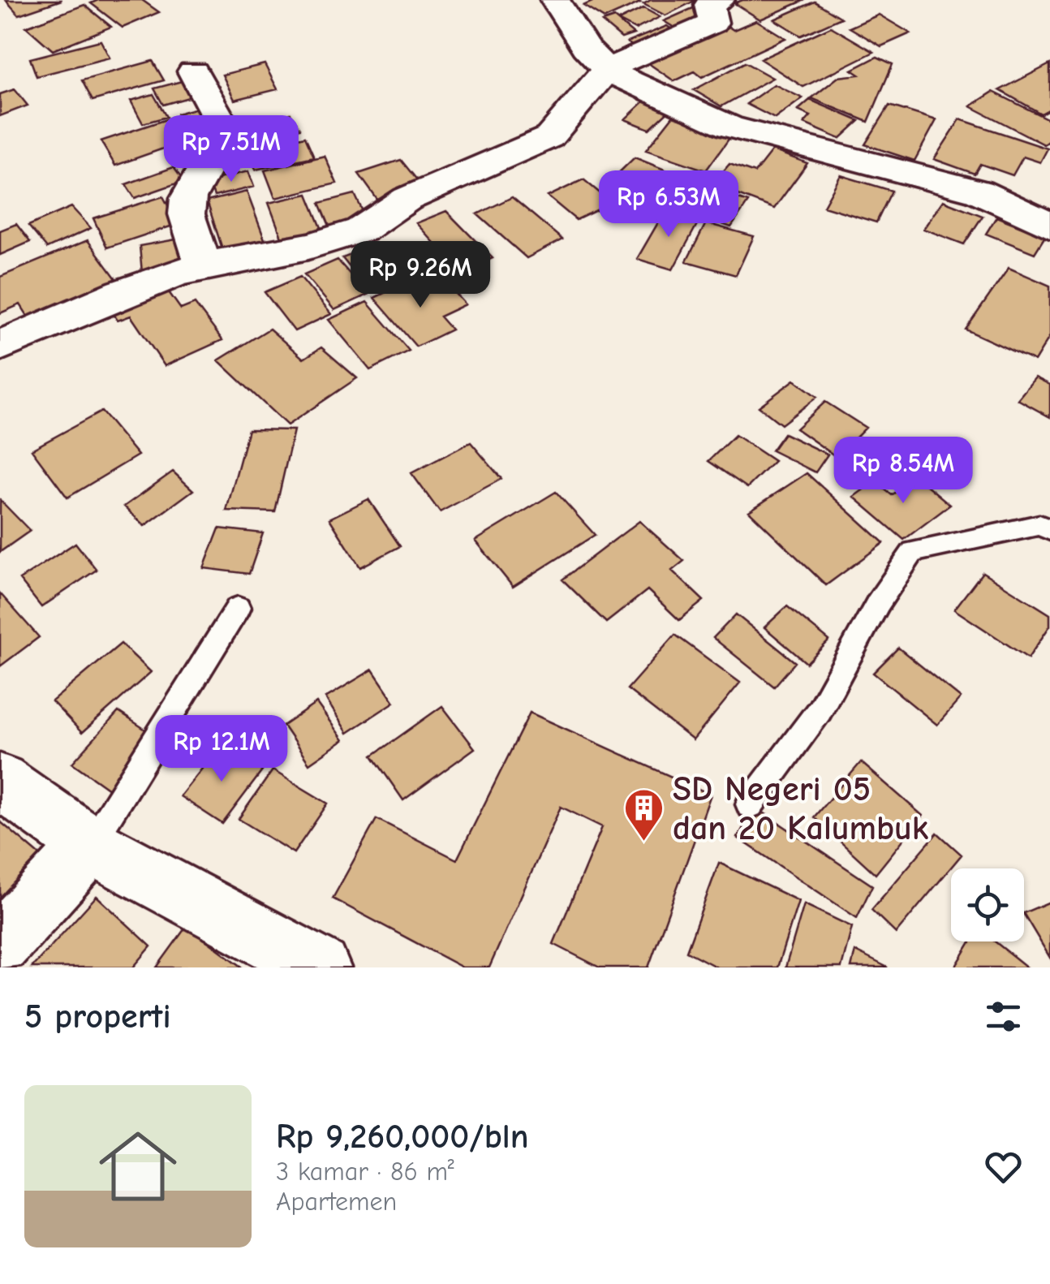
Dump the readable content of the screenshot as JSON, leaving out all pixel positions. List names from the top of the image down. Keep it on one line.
{"places":{"building":["SD Negeri 05 dan 20 Kalumbuk"]},"page":{"price":["Rp 7.51M","Rp 6.53M","Rp 9.26M","Rp 8.54M","Rp 12.1M"],"heading":"5 properti","list":[{"name":"Rp 9,260,000/bln","note":"3 kamar · 86 m² · Apartemen"}]}}
